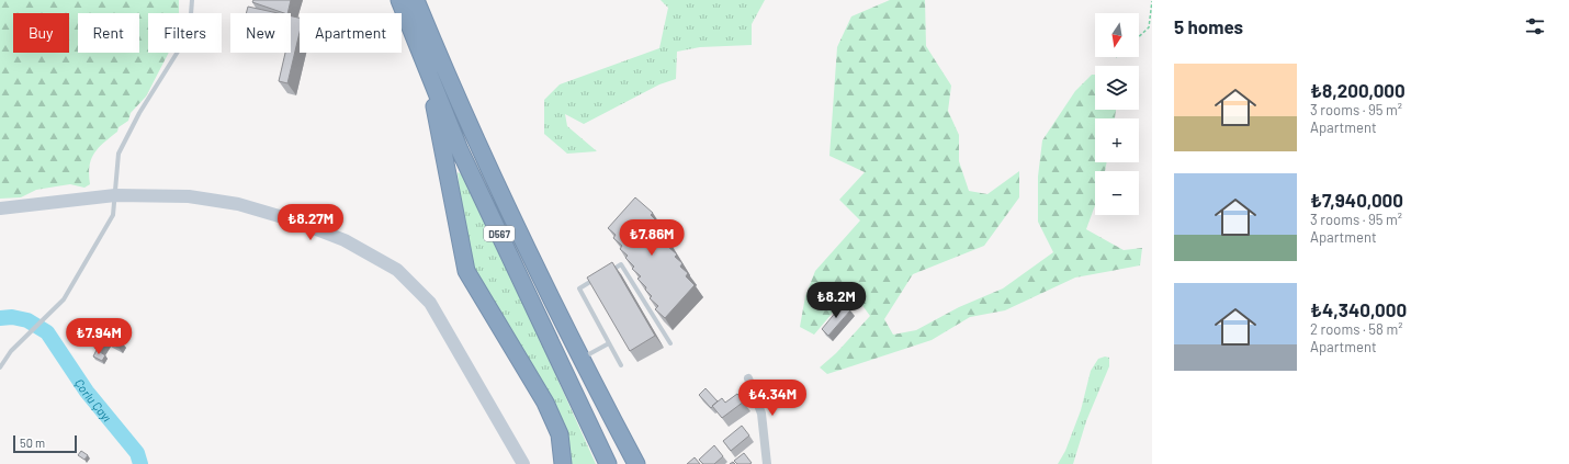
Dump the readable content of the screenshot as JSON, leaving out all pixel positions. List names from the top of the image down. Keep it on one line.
{"streets":{"highway":["D567"]},"water":["Çorlu Çayı"],"scale_bar":"50 m","north":"bottom","page":{"heading":"5 homes","map_buttons":["+","−"],"chip":["Buy","Rent","Filters","New","Apartment"],"list":[{"name":"₺8,200,000","note":"3 rooms · 95 m² · Apartment"},{"name":"₺7,940,000","note":"3 rooms · 95 m² · Apartment"},{"name":"₺4,340,000","note":"2 rooms · 58 m² · Apartment"}],"price":["₺8.27M","₺7.86M","₺8.2M","₺7.94M","₺4.34M"],"scale":"50 m"}}
